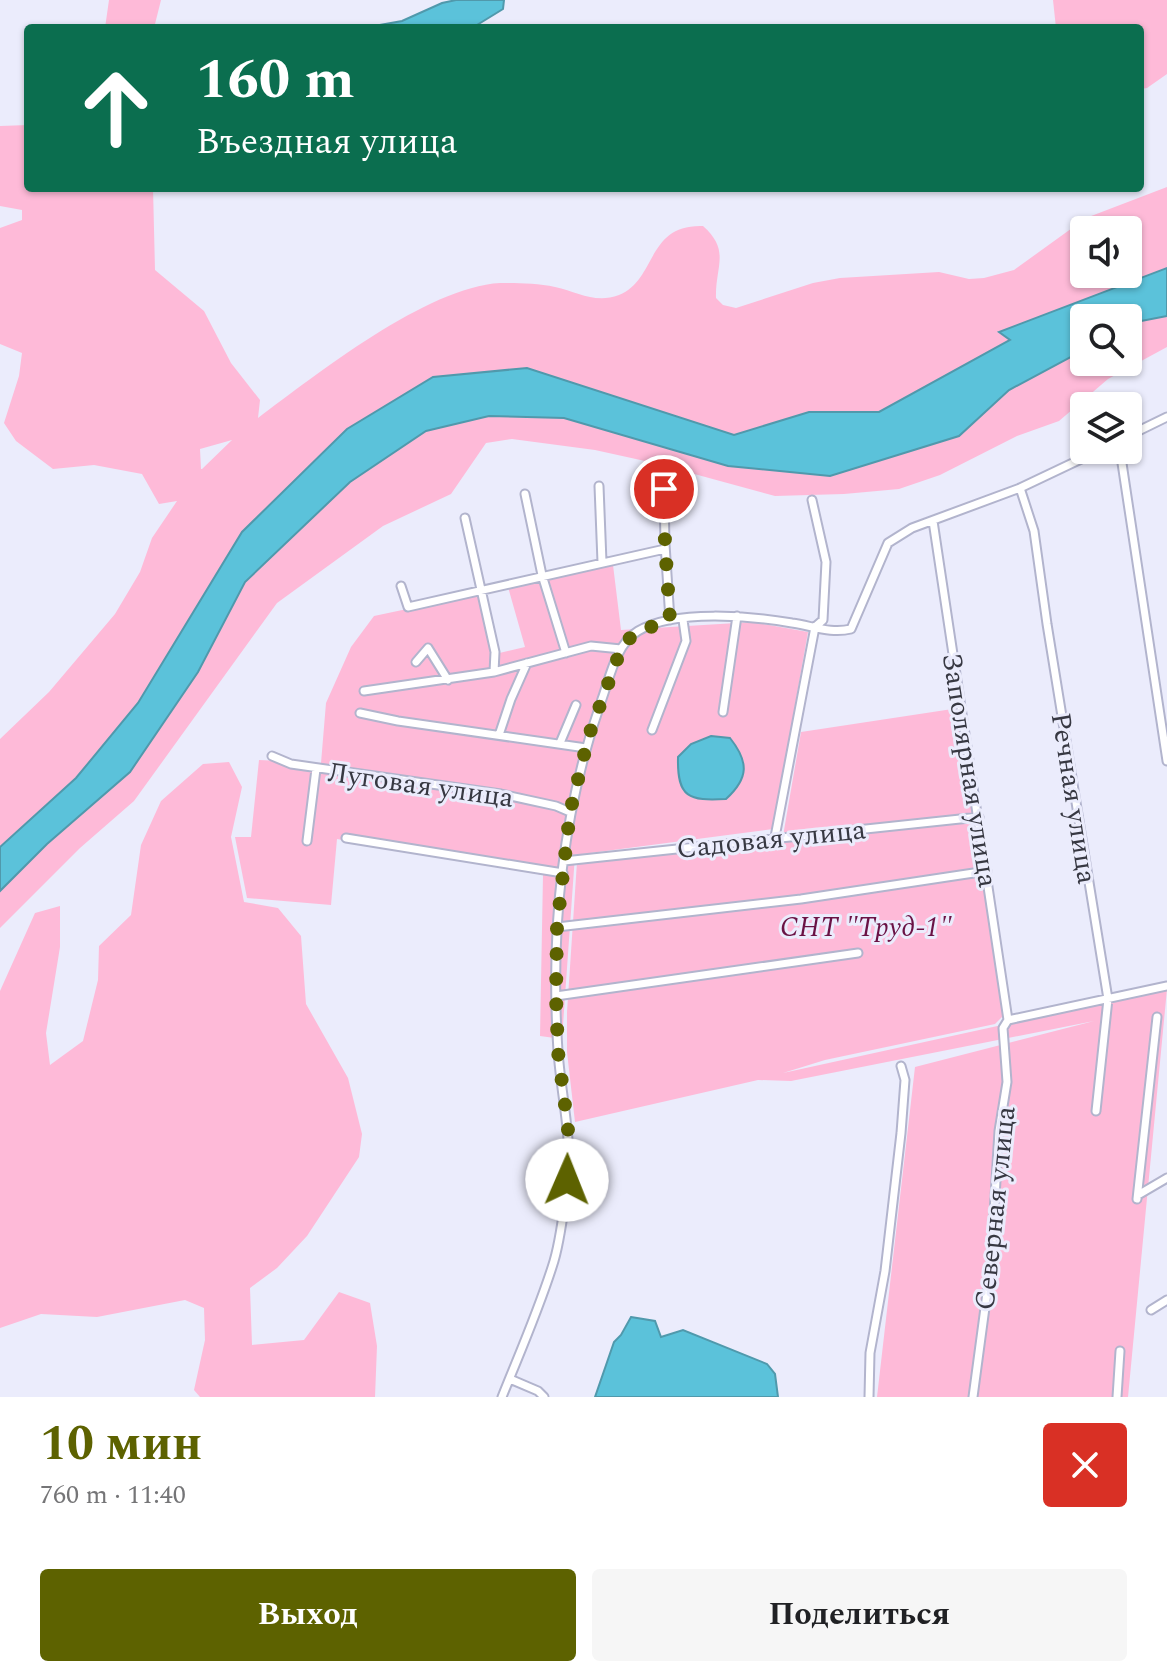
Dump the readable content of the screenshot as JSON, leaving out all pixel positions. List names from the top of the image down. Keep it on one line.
{"streets":{"street":["Заполярная улица","Луговая улица","Речная улица","Садовая улица","Северная улица"]},"crossings":[["Заполярная улица","Садовая улица"],["Заполярная улица","Северная улица"]],"parks":["СНТ \"Труд-1\""],"page":{"turn":["160 m","Въездная улица"],"heading":["10 мин","760 m · 11:40"],"buttons":["Выход","Поделиться"]}}
